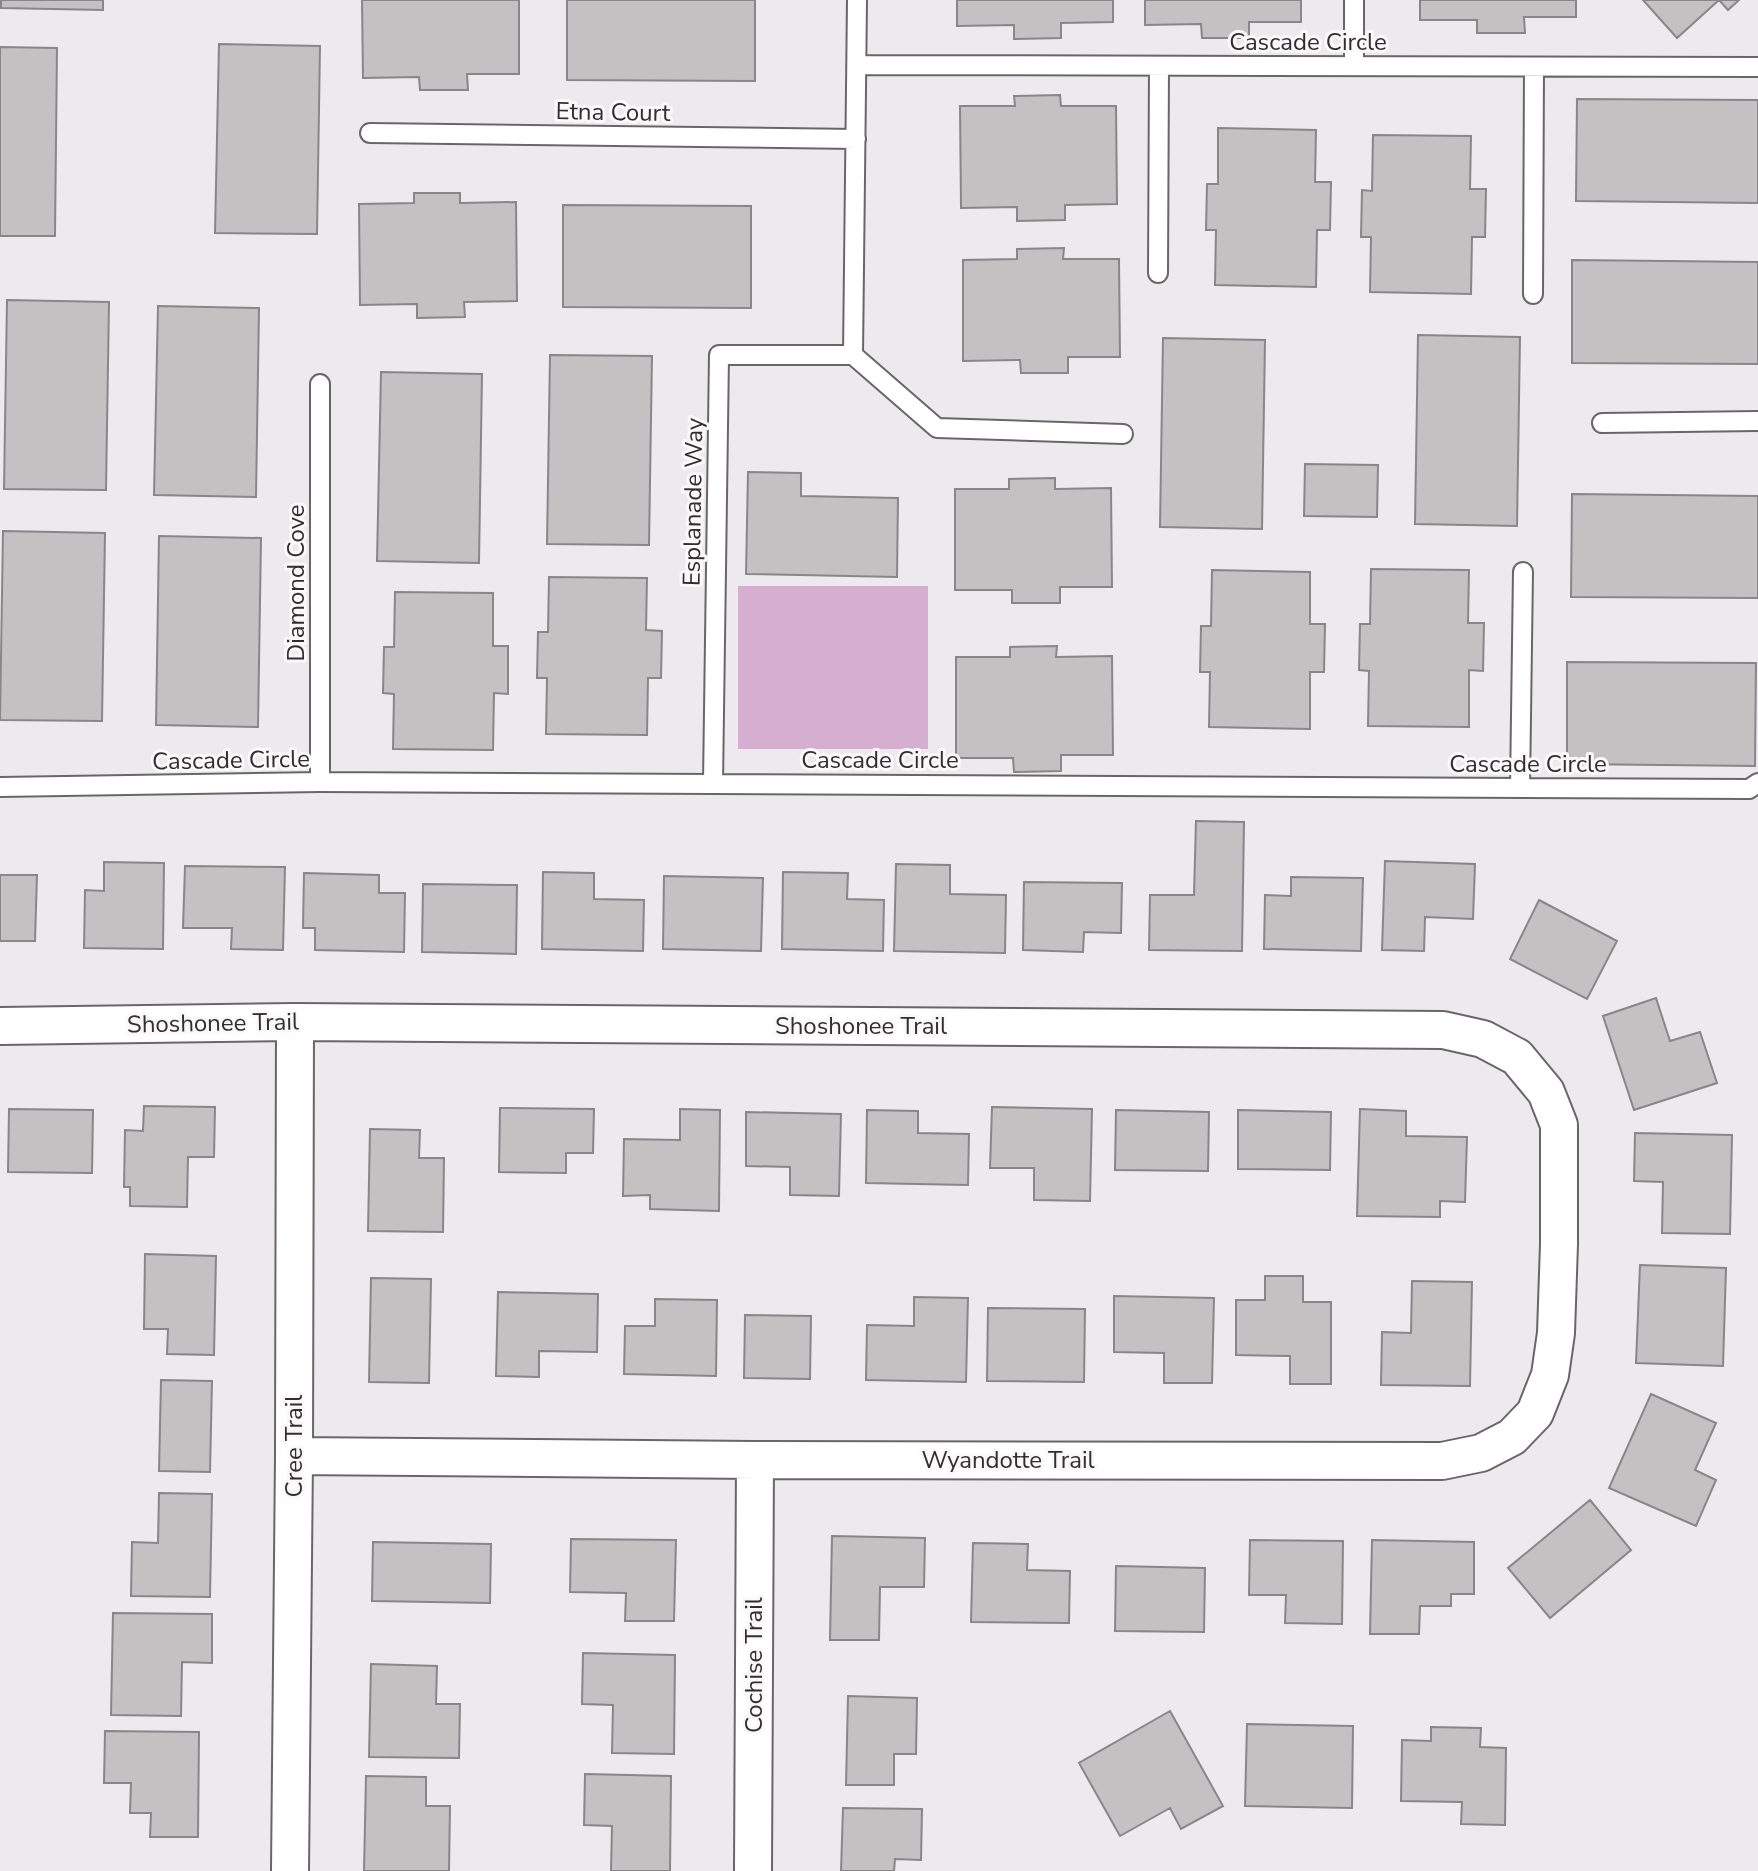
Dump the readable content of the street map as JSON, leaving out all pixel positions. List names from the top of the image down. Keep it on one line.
{"streets":{"street":["Shoshonee Trail","Cree Trail","Wyandotte Trail","Cochise Trail"],"lane":["Cascade Circle","Etna Court","Esplanade Way","Diamond Cove"]},"crossings":[["Cascade Circle","Esplanade Way"],["Cascade Circle","Diamond Cove"],["Shoshonee Trail","Cree Trail"],["Shoshonee Trail","Wyandotte Trail"],["Cree Trail","Wyandotte Trail"],["Wyandotte Trail","Cochise Trail"]]}
